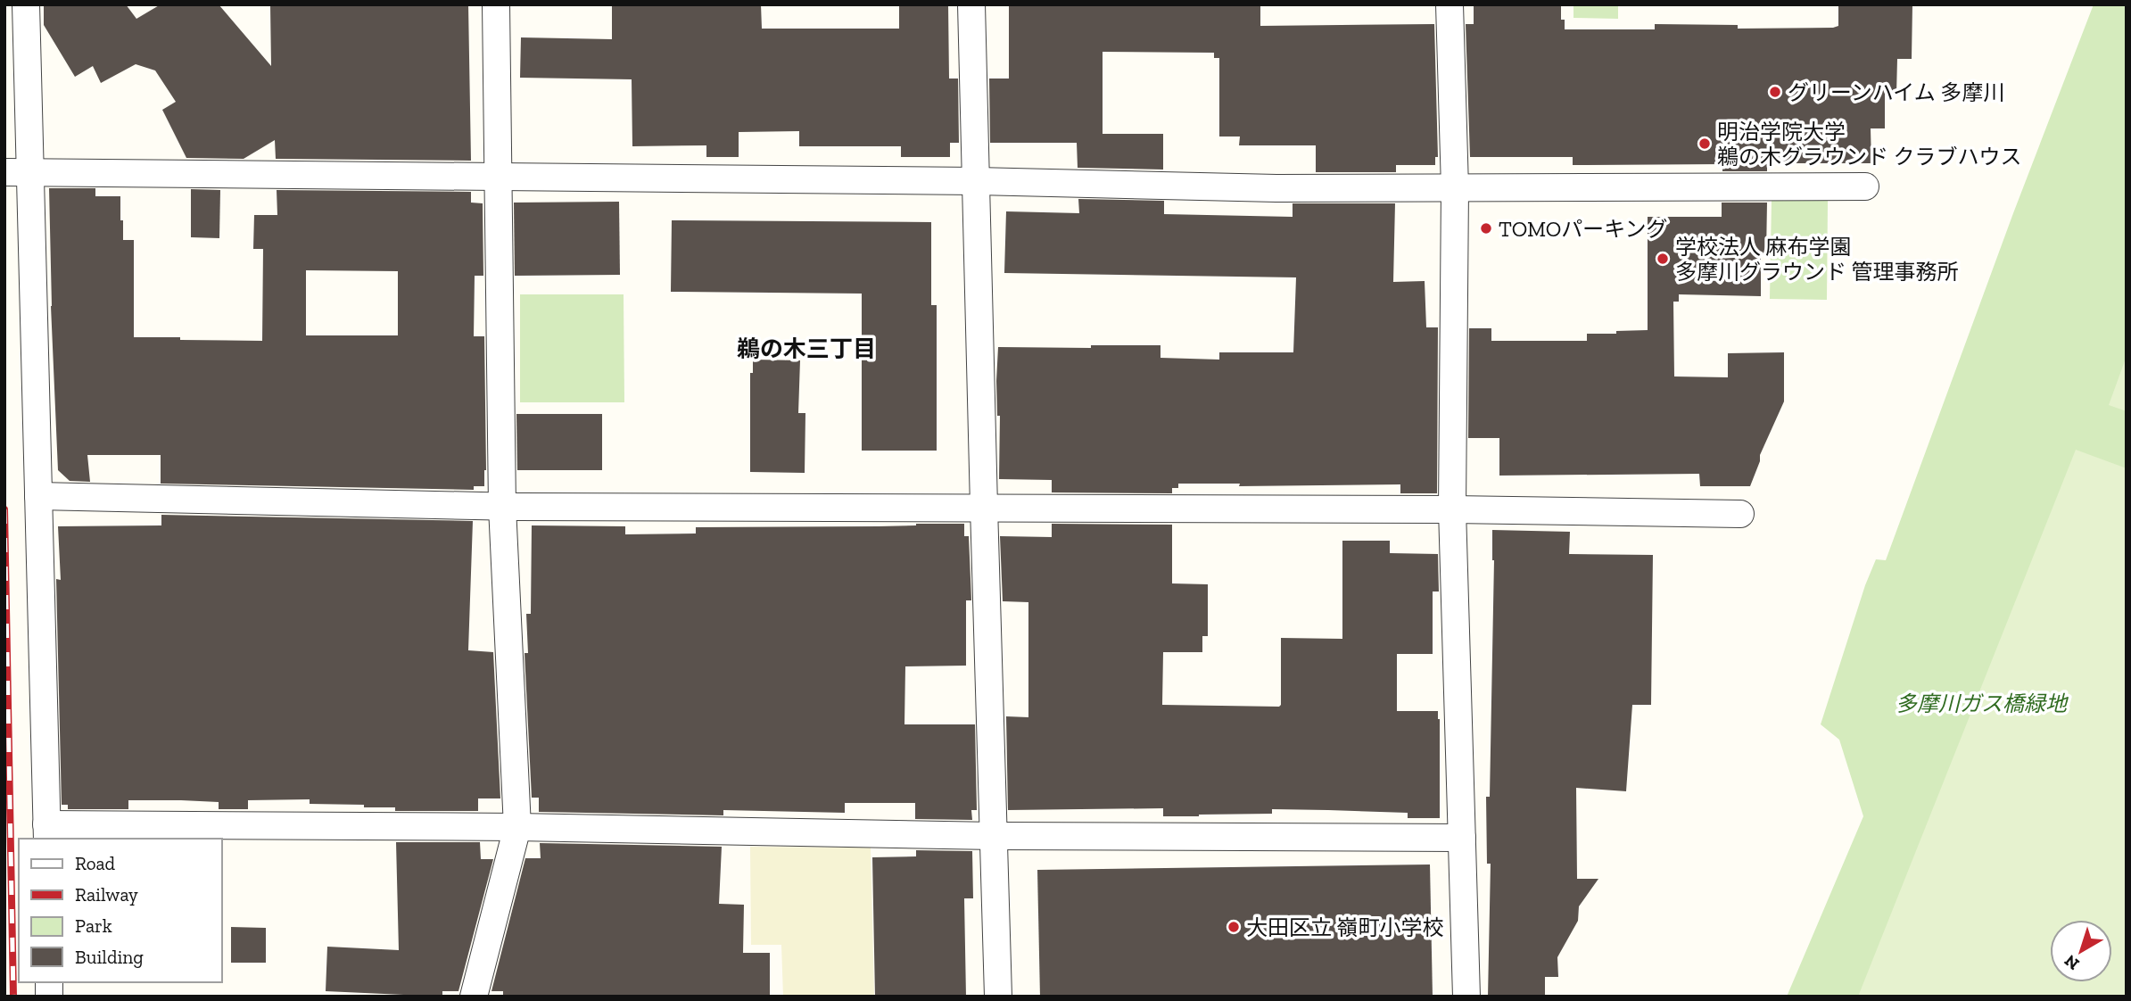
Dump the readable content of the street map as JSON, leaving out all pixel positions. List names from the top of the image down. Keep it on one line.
{"districts":["鵜の木三丁目"],"parks":["多摩川ガス橋緑地"],"places":["グリーンハイム 多摩川","明治学院大学 鵜の木グラウンド クラブハウス","TOMOパーキング","学校法人 麻布学園 多摩川グラウンド 管理事務所","大田区立 嶺町小学校"],"legend":["Road","Railway","Park","Building"],"north":"bottom left"}
